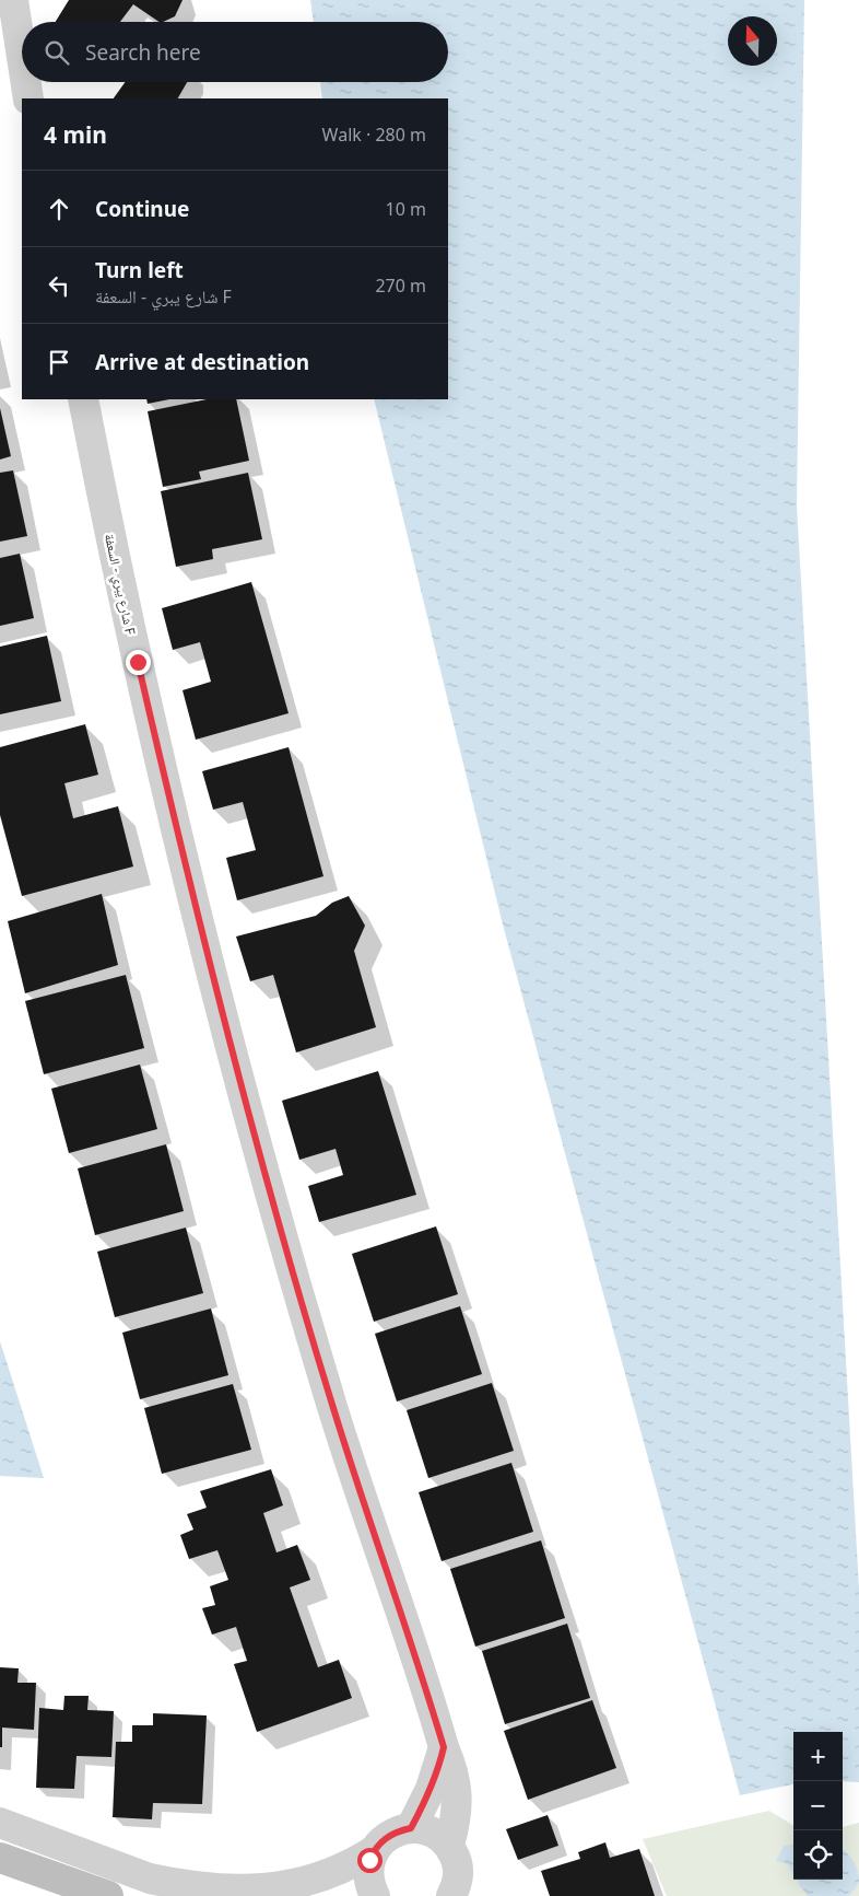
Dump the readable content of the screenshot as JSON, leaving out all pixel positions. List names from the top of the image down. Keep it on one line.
{"streets":{"street":["شارع يبري - السعفة F"]},"north":"top","page":{"search":"Search here","heading":["4 min","Walk · 280 m"],"list":[["Continue","10 m"],["Turn left","شارع يبري - السعفة F","270 m"],"Arrive at destination"],"map_buttons":["+","−"]}}
